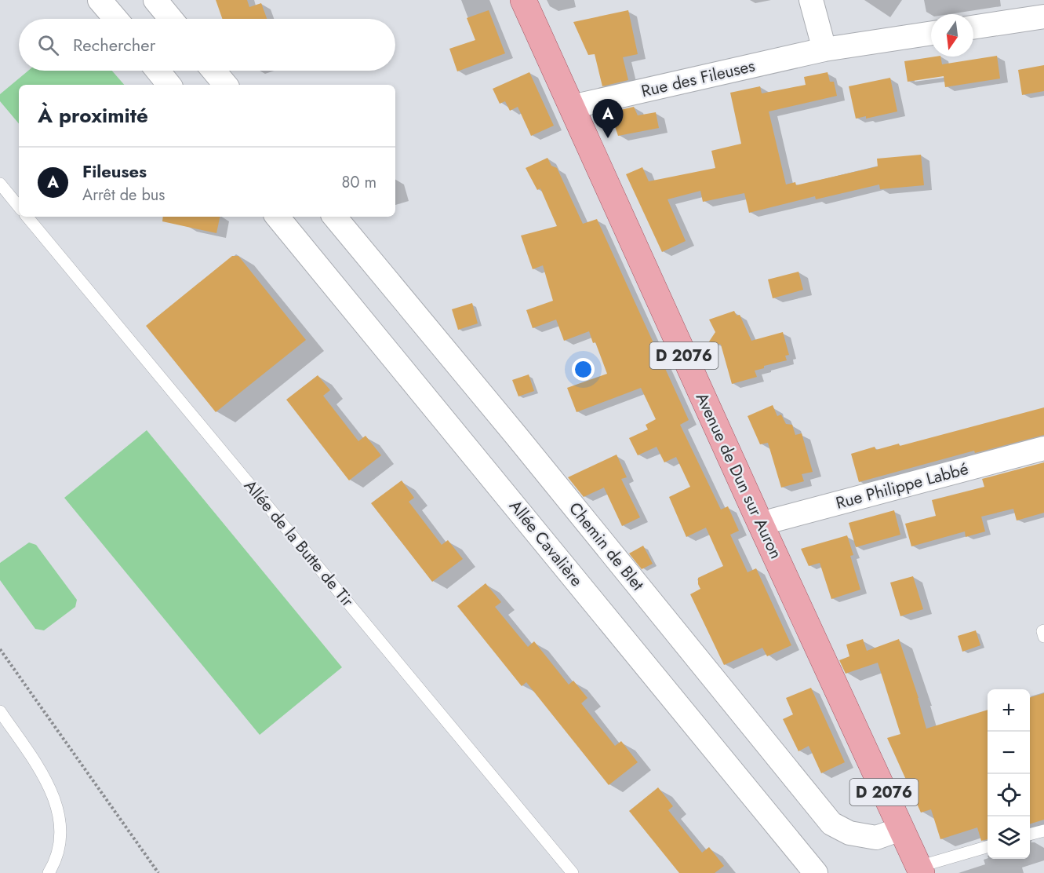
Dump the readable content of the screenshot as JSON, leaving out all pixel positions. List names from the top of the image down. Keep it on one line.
{"streets":{"main road":["D 2076","Avenue de Dun sur Auron"],"street":["Rue des Fileuses","Rue Philippe Labbé","Allée Cavalière","Chemin de Blet"],"lane":["Allée de la Butte de Tir"]},"crossings":[["Rue des Fileuses","Avenue de Dun sur Auron"],["Avenue de Dun sur Auron","Rue Philippe Labbé"],["Avenue de Dun sur Auron","Chemin de Blet"]],"north":"bottom","page":{"search":"Rechercher","heading":"À proximité","pins":"A","list":[{"mark":"A","name":"Fileuses","note":"Arrêt de bus","value":"80 m"}],"map_buttons":["+","−"]}}
